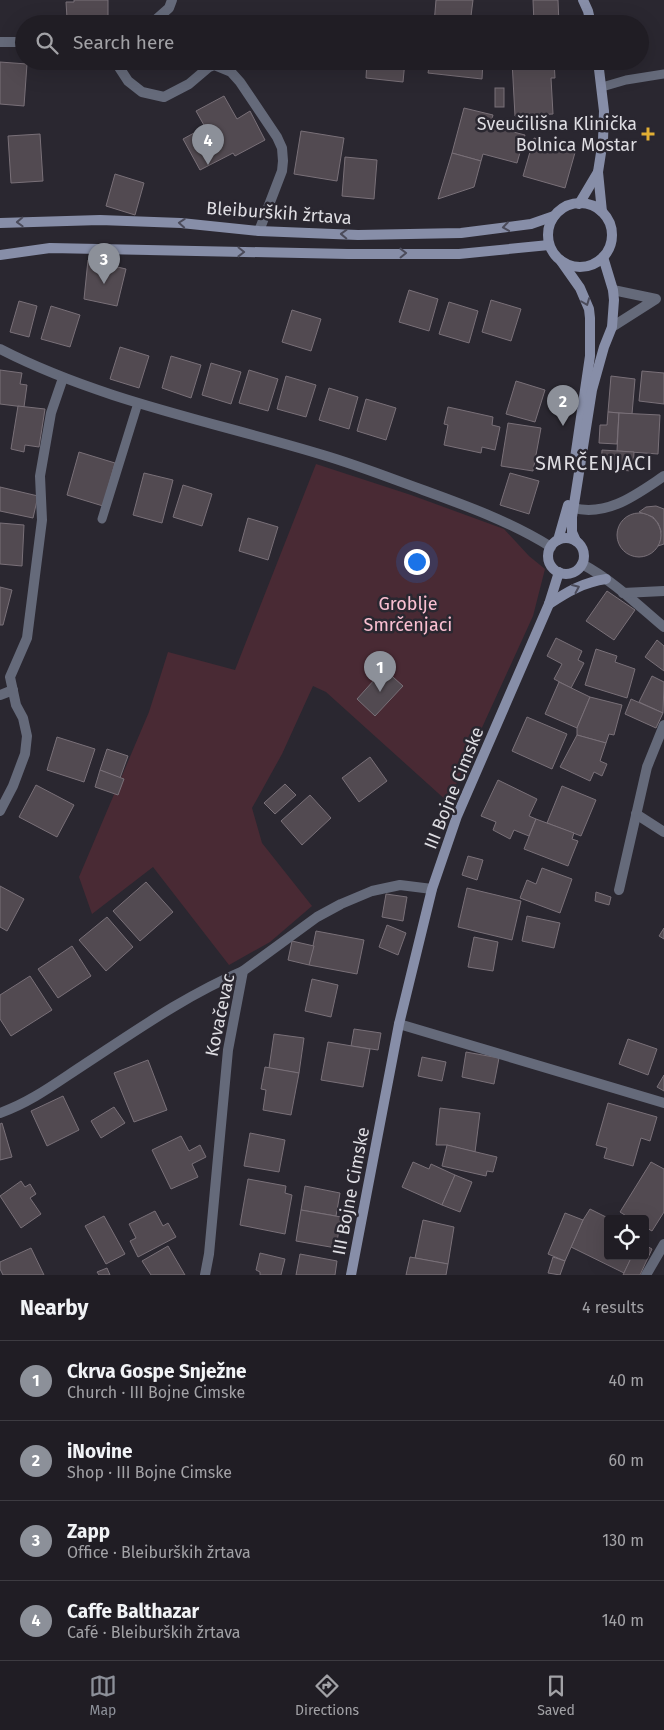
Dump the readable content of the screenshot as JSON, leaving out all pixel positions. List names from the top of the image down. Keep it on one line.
{"streets":{"street":["Bleiburških žrtava","III Bojne Cimske","Kovačevac"]},"crossings":[["III Bojne Cimske","Kovačevac"]],"districts":["SMRČENJACI"],"parks":["Groblje Smrčenjaci"],"places":{"health":["Sveučilišna Klinička Bolnica Mostar"]},"page":{"search":"Search here","pins":["4","3","2","1"],"heading":["Nearby","4 results"],"list":[{"mark":"1","name":"Ckrva Gospe Snježne","note":"Church · III Bojne Cimske","value":"40 m"},{"mark":"2","name":"iNovine","note":"Shop · III Bojne Cimske","value":"60 m"},{"mark":"3","name":"Zapp","note":"Office · Bleiburških žrtava","value":"130 m"},{"mark":"4","name":"Caffe Balthazar","note":"Café · Bleiburških žrtava","value":"140 m"}],"nav":["Map","Directions","Saved"]}}
